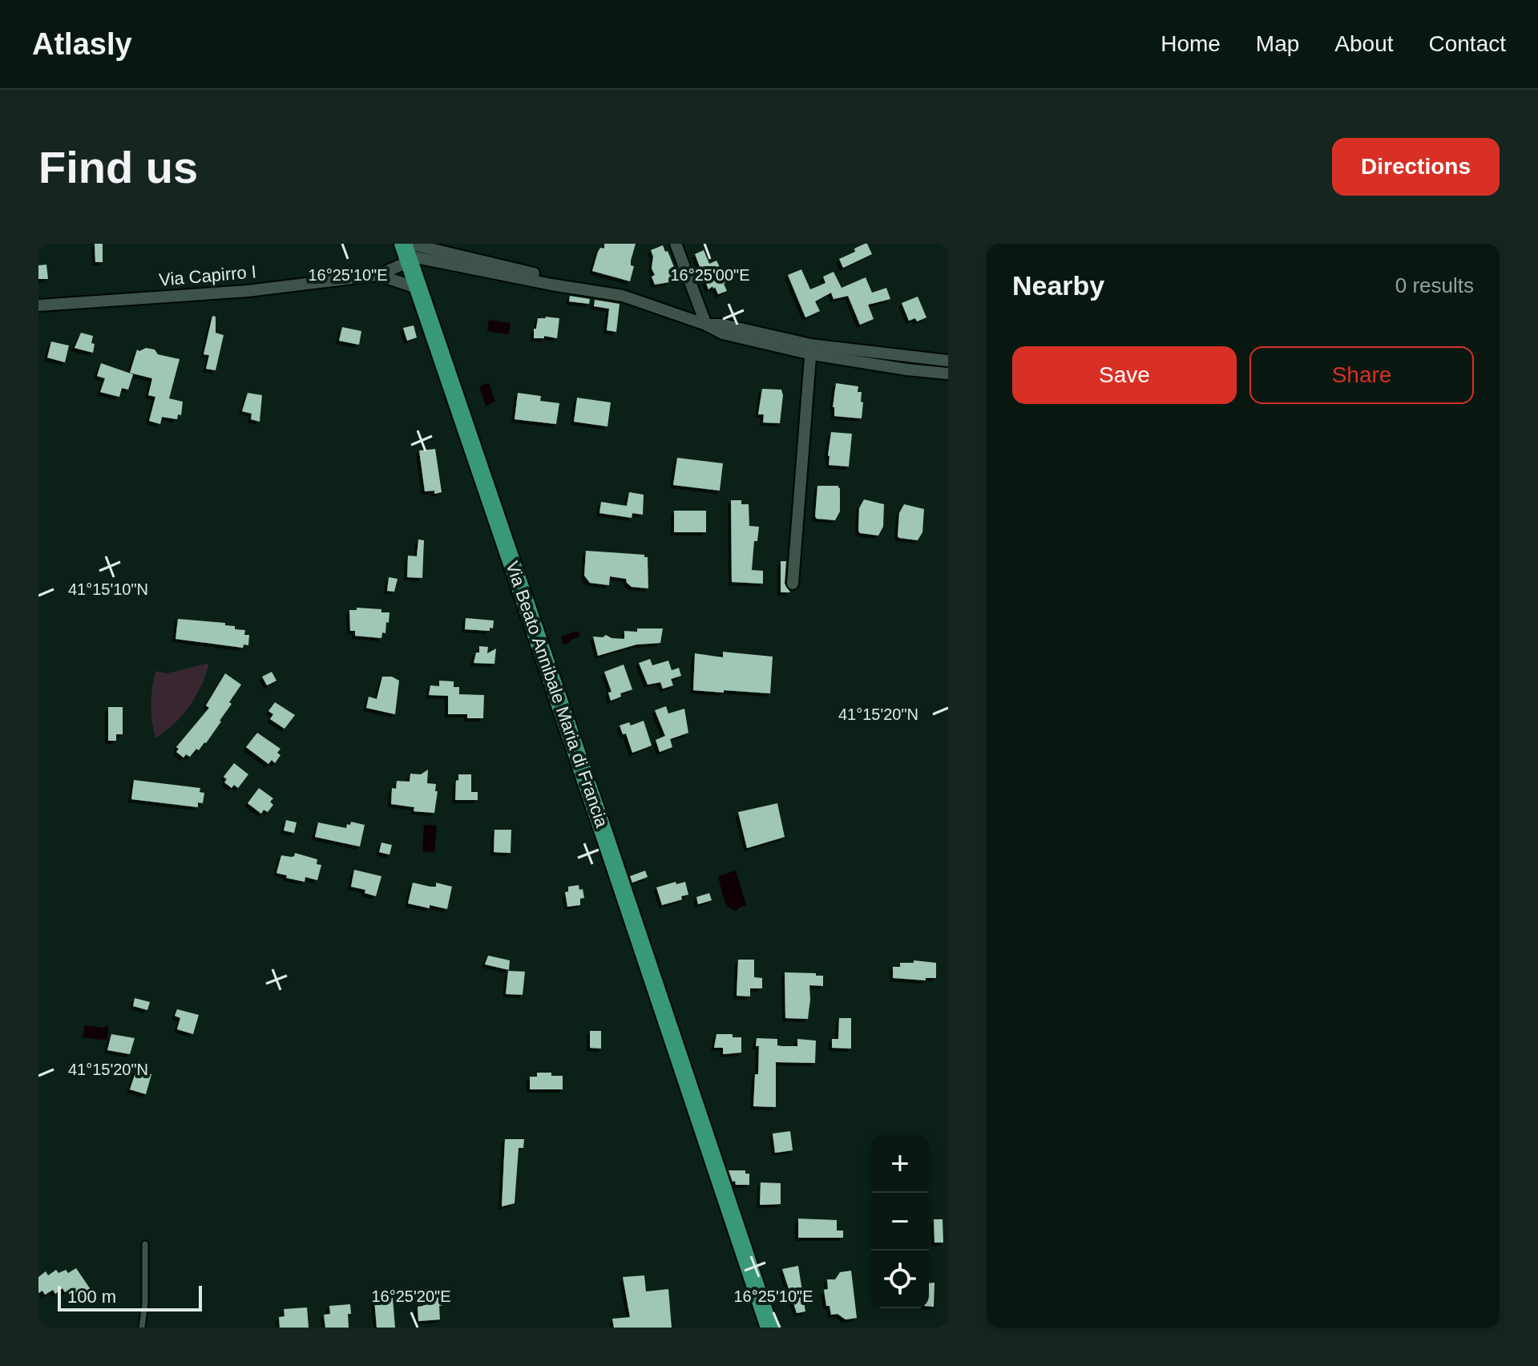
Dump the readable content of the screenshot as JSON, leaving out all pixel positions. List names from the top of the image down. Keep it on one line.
{"streets":{"main road":["Via Beato Annibale Maria di Francia"],"street":["Via Capirro I"]},"crossings":[["Via Capirro I","Via Beato Annibale Maria di Francia"]],"scale_bar":"100 m","page":{"header":"Atlasly","nav":["Home","Map","About","Contact"],"buttons":["Directions",["Save","Share"]],"title":"Find us","heading":["Nearby","0 results"],"map_buttons":["+","−"],"scale":"100 m"},"coordinates":["16°25'10\"E","16°25'00\"E","41°15'10\"N","41°15'20\"N","16°25'20\"E"]}
